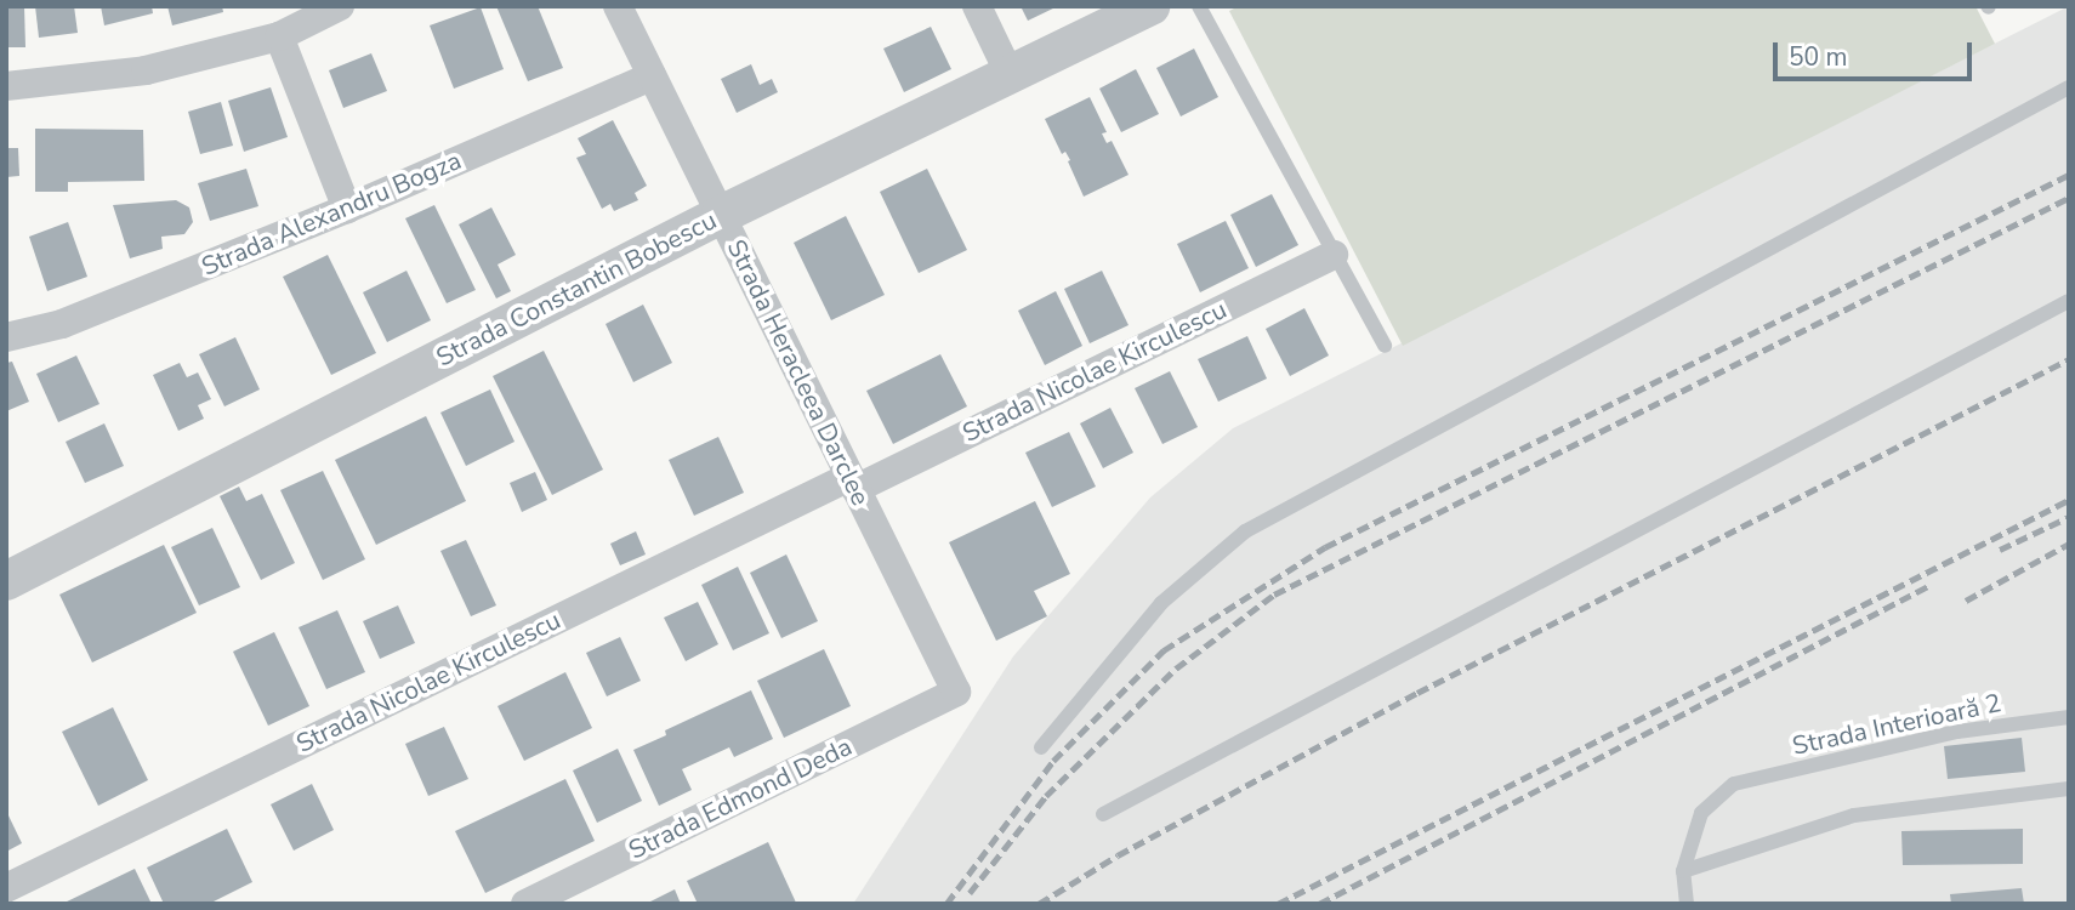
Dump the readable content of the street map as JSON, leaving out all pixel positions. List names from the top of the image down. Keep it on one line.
{"streets":{"street":["Strada Alexandru Bogza","Strada Constantin Bobescu","Strada Nicolae Kirculescu","Strada Heracleea Darclee","Strada Edmond Deda"],"lane":["Strada Interioară 2"]},"crossings":[["Strada Alexandru Bogza","Strada Heracleea Darclee"],["Strada Constantin Bobescu","Strada Heracleea Darclee"],["Strada Nicolae Kirculescu","Strada Heracleea Darclee"],["Strada Heracleea Darclee","Strada Edmond Deda"]],"scale_bar":"50 m"}
